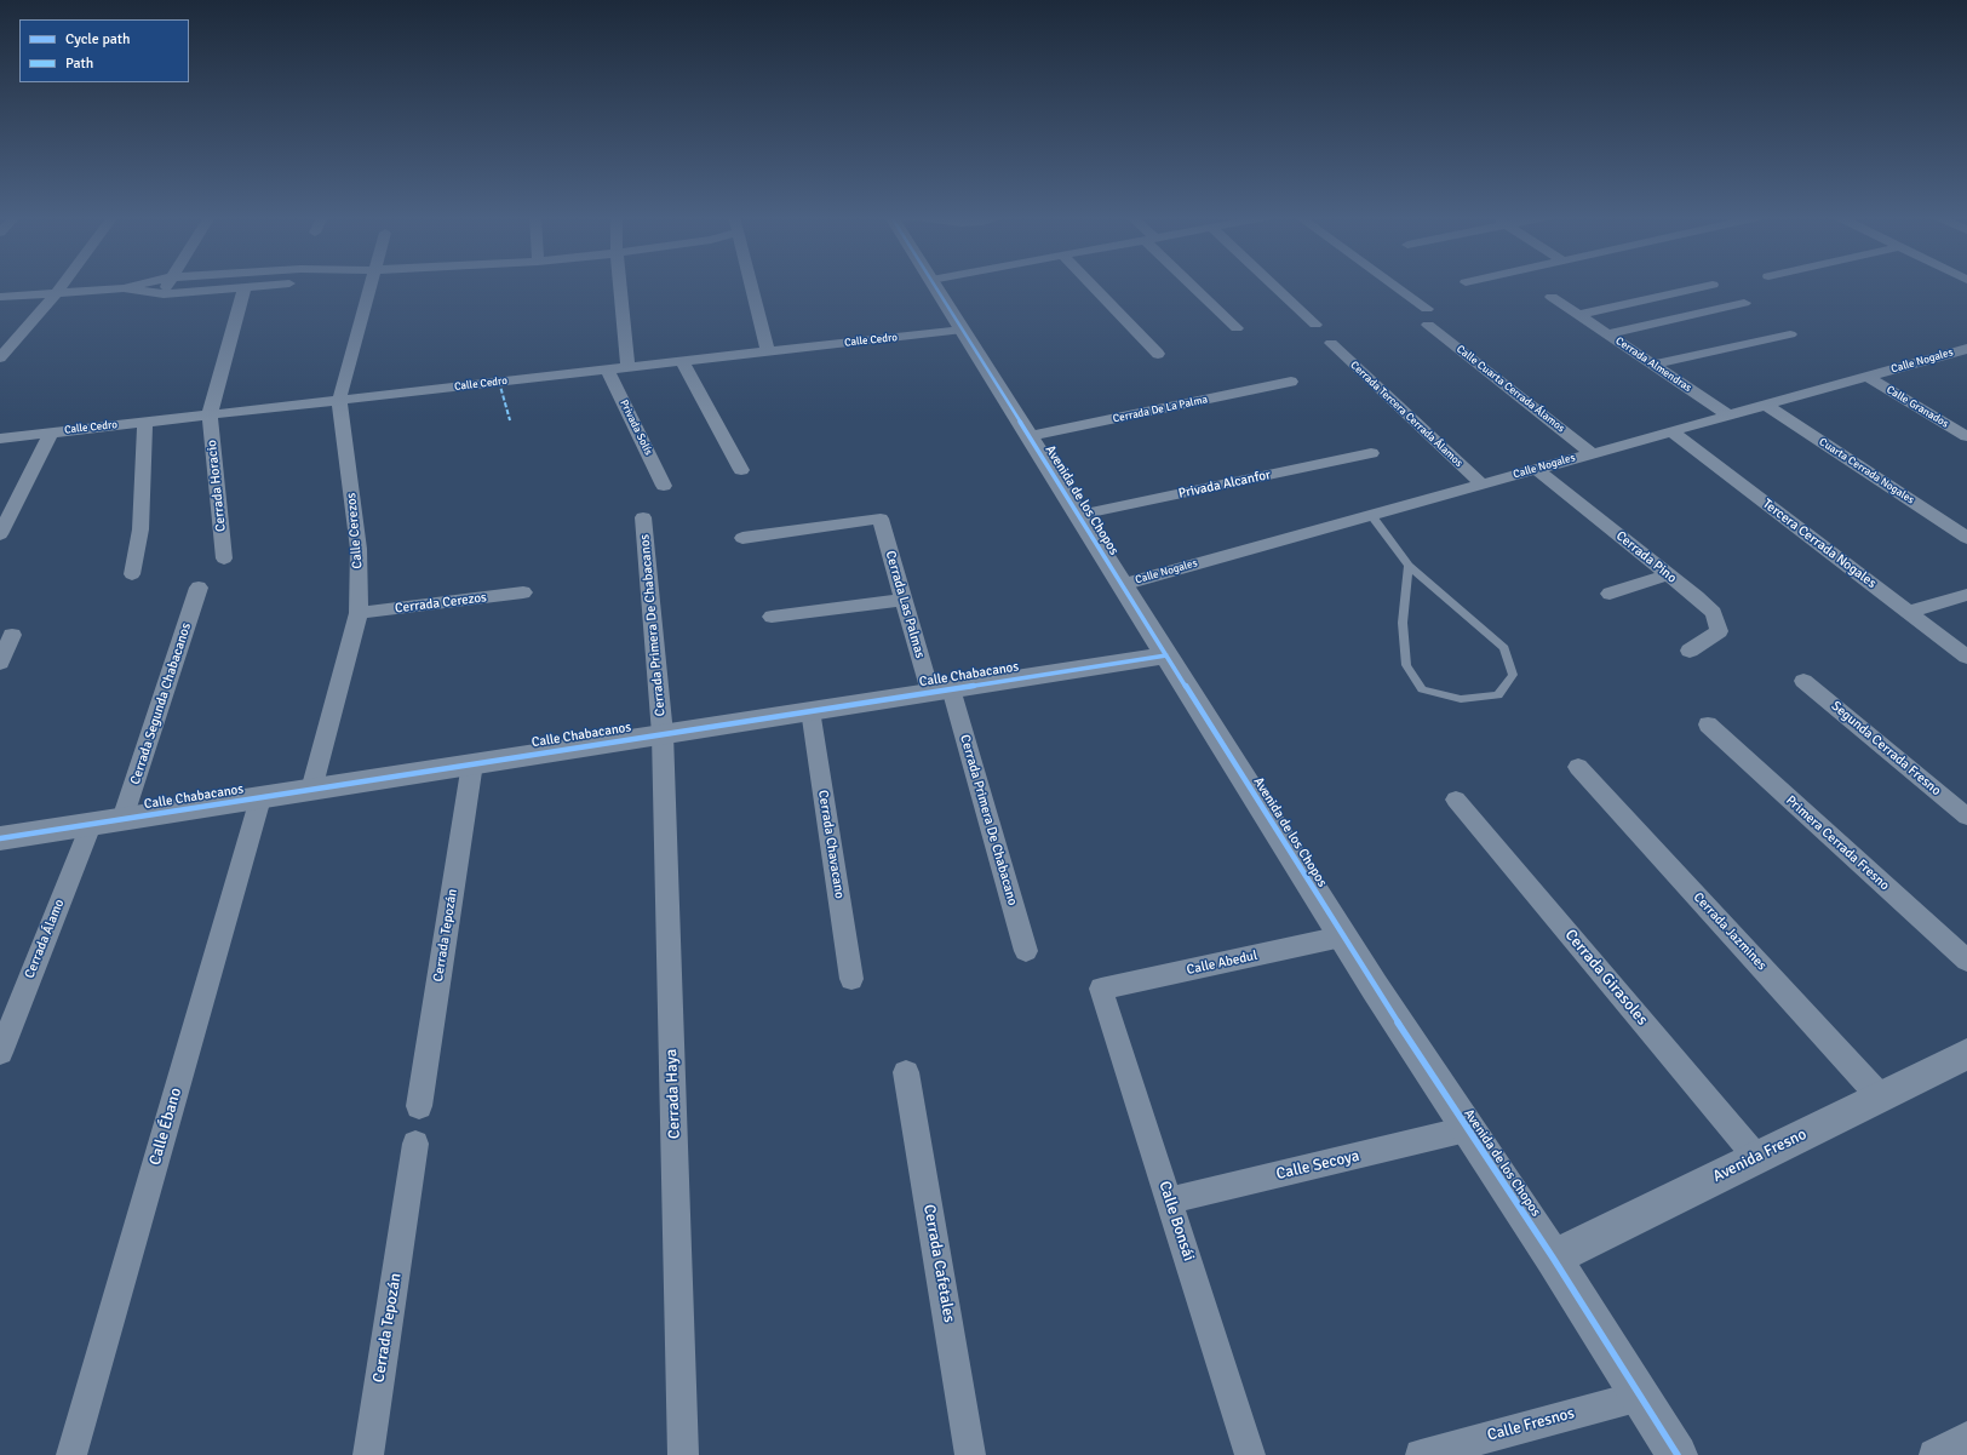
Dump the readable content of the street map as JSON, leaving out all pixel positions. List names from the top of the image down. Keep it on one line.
{"streets":{"street":["Calle Cedro","Calle Nogales","Cerrada Almendras","Calle Cuarta Cerrada Álamos","Calle Granados","Cerrada De La Palma","Cerrada Tercera Cerrada Álamos","Privada Solís","Cuarta Cerrada Nogales","Privada Alcanfor","Cerrada Horacio","Avenida de los Chopos","Calle Cerezos","Tercera Cerrada Nogales","Cerrada Pino","Cerrada Cerezos","Cerrada Las Palmas","Cerrada Primera De Chabacanos","Calle Chabacanos","Cerrada Segunda Chabacanos","Segunda Cerrada Fresno","Cerrada Primera De Chabacano","Primera Cerrada Fresno","Cerrada Chavacano","Cerrada Jazmines","Cerrada Tepozán","Cerrada Álamo","Calle Abedul","Cerrada Girasoles","Cerrada Haya","Calle Ébano","Avenida Fresno","Calle Secoya","Calle Bonsái","Cerrada Cafetales","Calle Fresnos"]},"crossings":[["Calle Cedro","Privada Solís"],["Calle Cedro","Cerrada Horacio"],["Calle Cedro","Avenida de los Chopos"],["Calle Cedro","Calle Cerezos"],["Calle Nogales","Cerrada Almendras"],["Calle Nogales","Calle Cuarta Cerrada Álamos"],["Calle Nogales","Calle Granados"],["Calle Nogales","Cerrada Tercera Cerrada Álamos"],["Calle Nogales","Cuarta Cerrada Nogales"],["Calle Nogales","Avenida de los Chopos"],["Calle Nogales","Tercera Cerrada Nogales"],["Calle Nogales","Cerrada Pino"],["Cerrada De La Palma","Avenida de los Chopos"],["Privada Alcanfor","Avenida de los Chopos"],["Avenida de los Chopos","Calle Chabacanos"],["Avenida de los Chopos","Calle Abedul"],["Avenida de los Chopos","Avenida Fresno"],["Avenida de los Chopos","Calle Secoya"],["Avenida de los Chopos","Calle Fresnos"],["Calle Cerezos","Cerrada Cerezos"],["Calle Cerezos","Calle Chabacanos"],["Cerrada Las Palmas","Calle Chabacanos"],["Cerrada Las Palmas","Cerrada Primera De Chabacano"],["Cerrada Primera De Chabacanos","Calle Chabacanos"],["Cerrada Primera De Chabacanos","Cerrada Haya"],["Calle Chabacanos","Cerrada Segunda Chabacanos"],["Calle Chabacanos","Cerrada Primera De Chabacano"],["Calle Chabacanos","Cerrada Chavacano"],["Calle Chabacanos","Cerrada Tepozán"],["Calle Chabacanos","Cerrada Álamo"],["Calle Chabacanos","Cerrada Haya"],["Calle Chabacanos","Calle Ébano"],["Cerrada Jazmines","Avenida Fresno"],["Calle Abedul","Calle Bonsái"],["Cerrada Girasoles","Avenida Fresno"],["Calle Secoya","Calle Bonsái"]],"legend":["Cycle path","Path"]}
